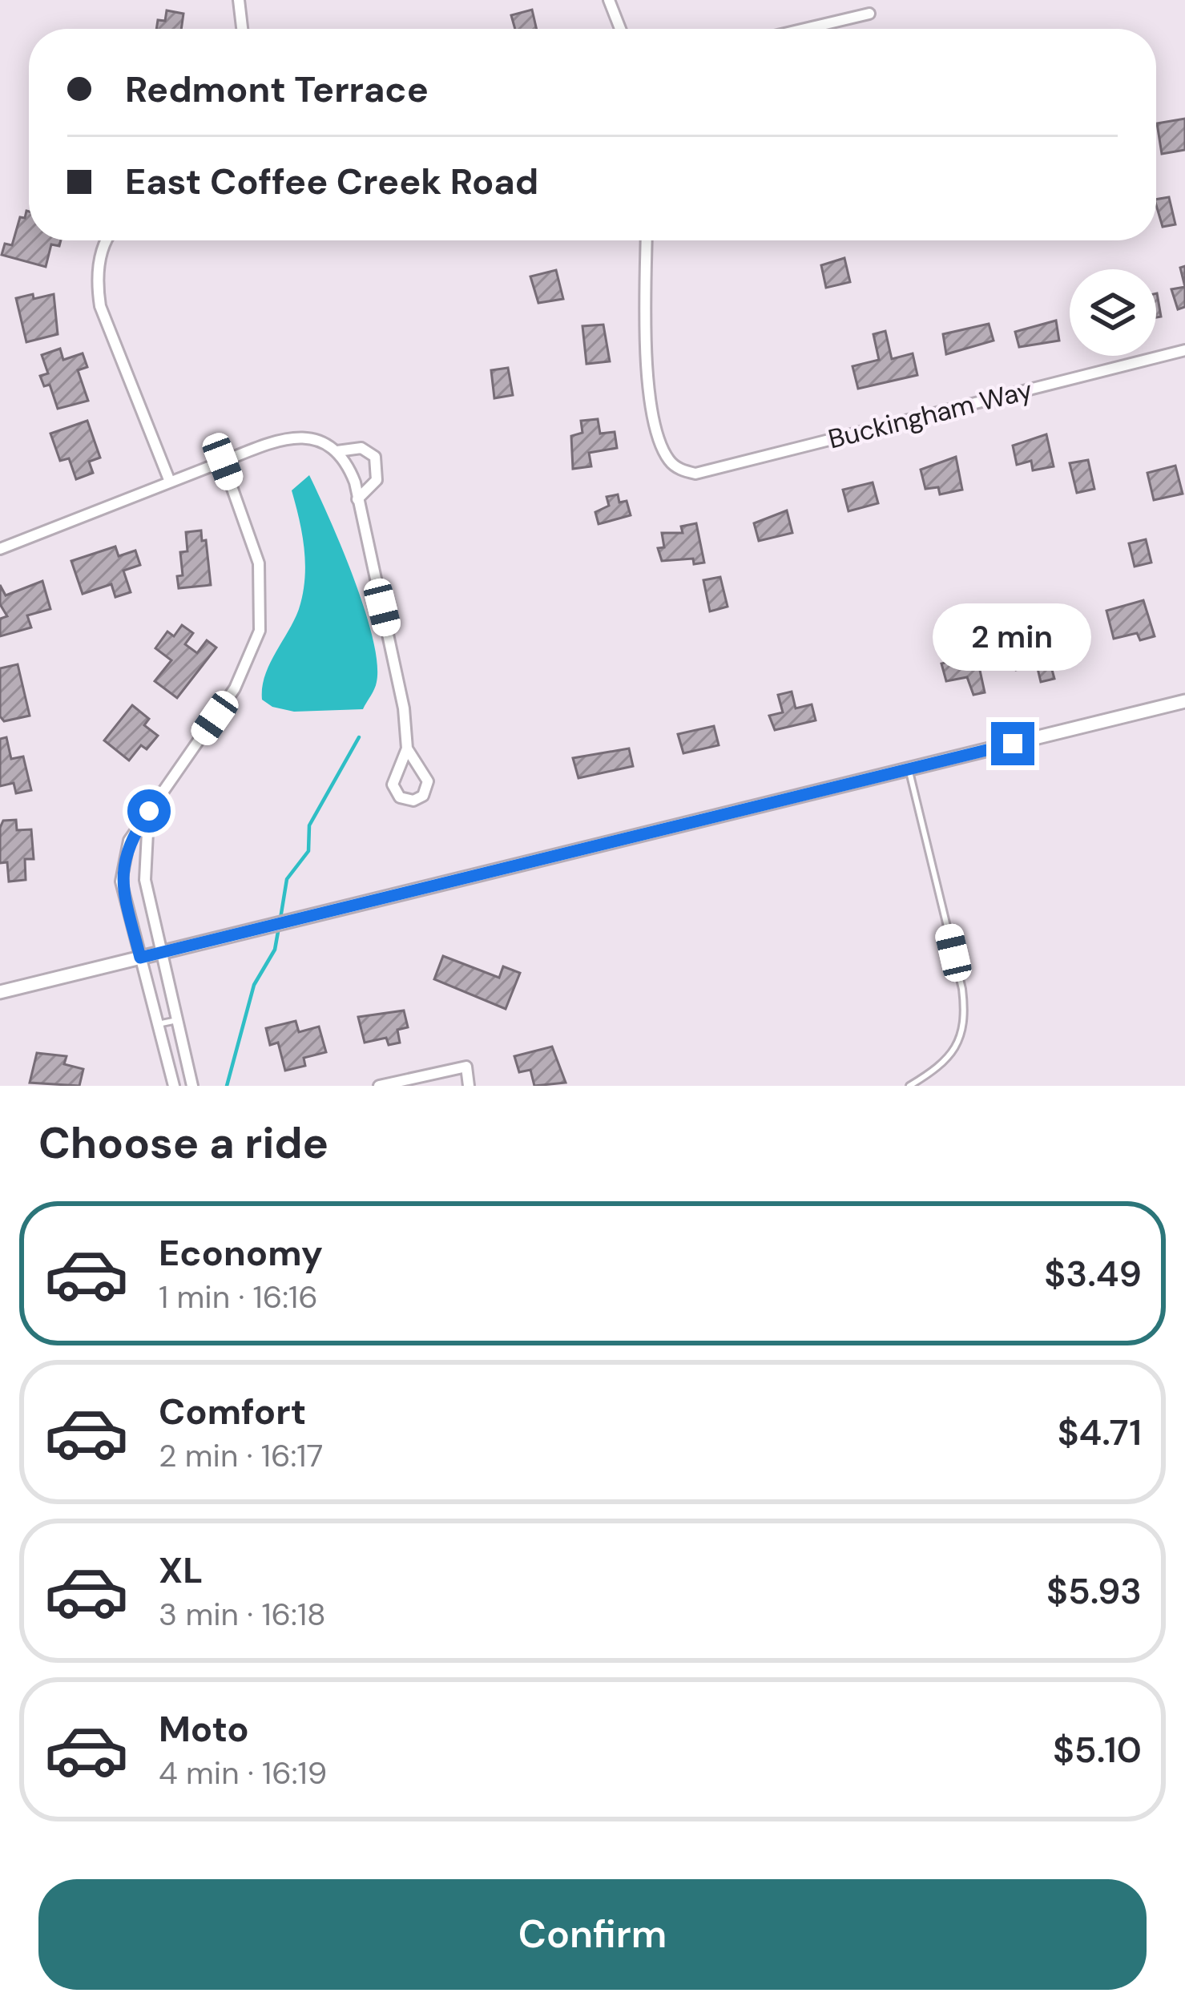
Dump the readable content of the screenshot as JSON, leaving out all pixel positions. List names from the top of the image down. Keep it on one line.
{"streets":{"street":["Buckingham Way"]},"page":{"banner":["Redmont Terrace","East Coffee Creek Road"],"bubble":"2 min","heading":"Choose a ride","list":[{"name":"Economy","note":"1 min · 16:16","value":"$3.49"},{"name":"Comfort","note":"2 min · 16:17","value":"$4.71"},{"name":"XL","note":"3 min · 16:18","value":"$5.93"},{"name":"Moto","note":"4 min · 16:19","value":"$5.10"}],"buttons":"Confirm"}}
